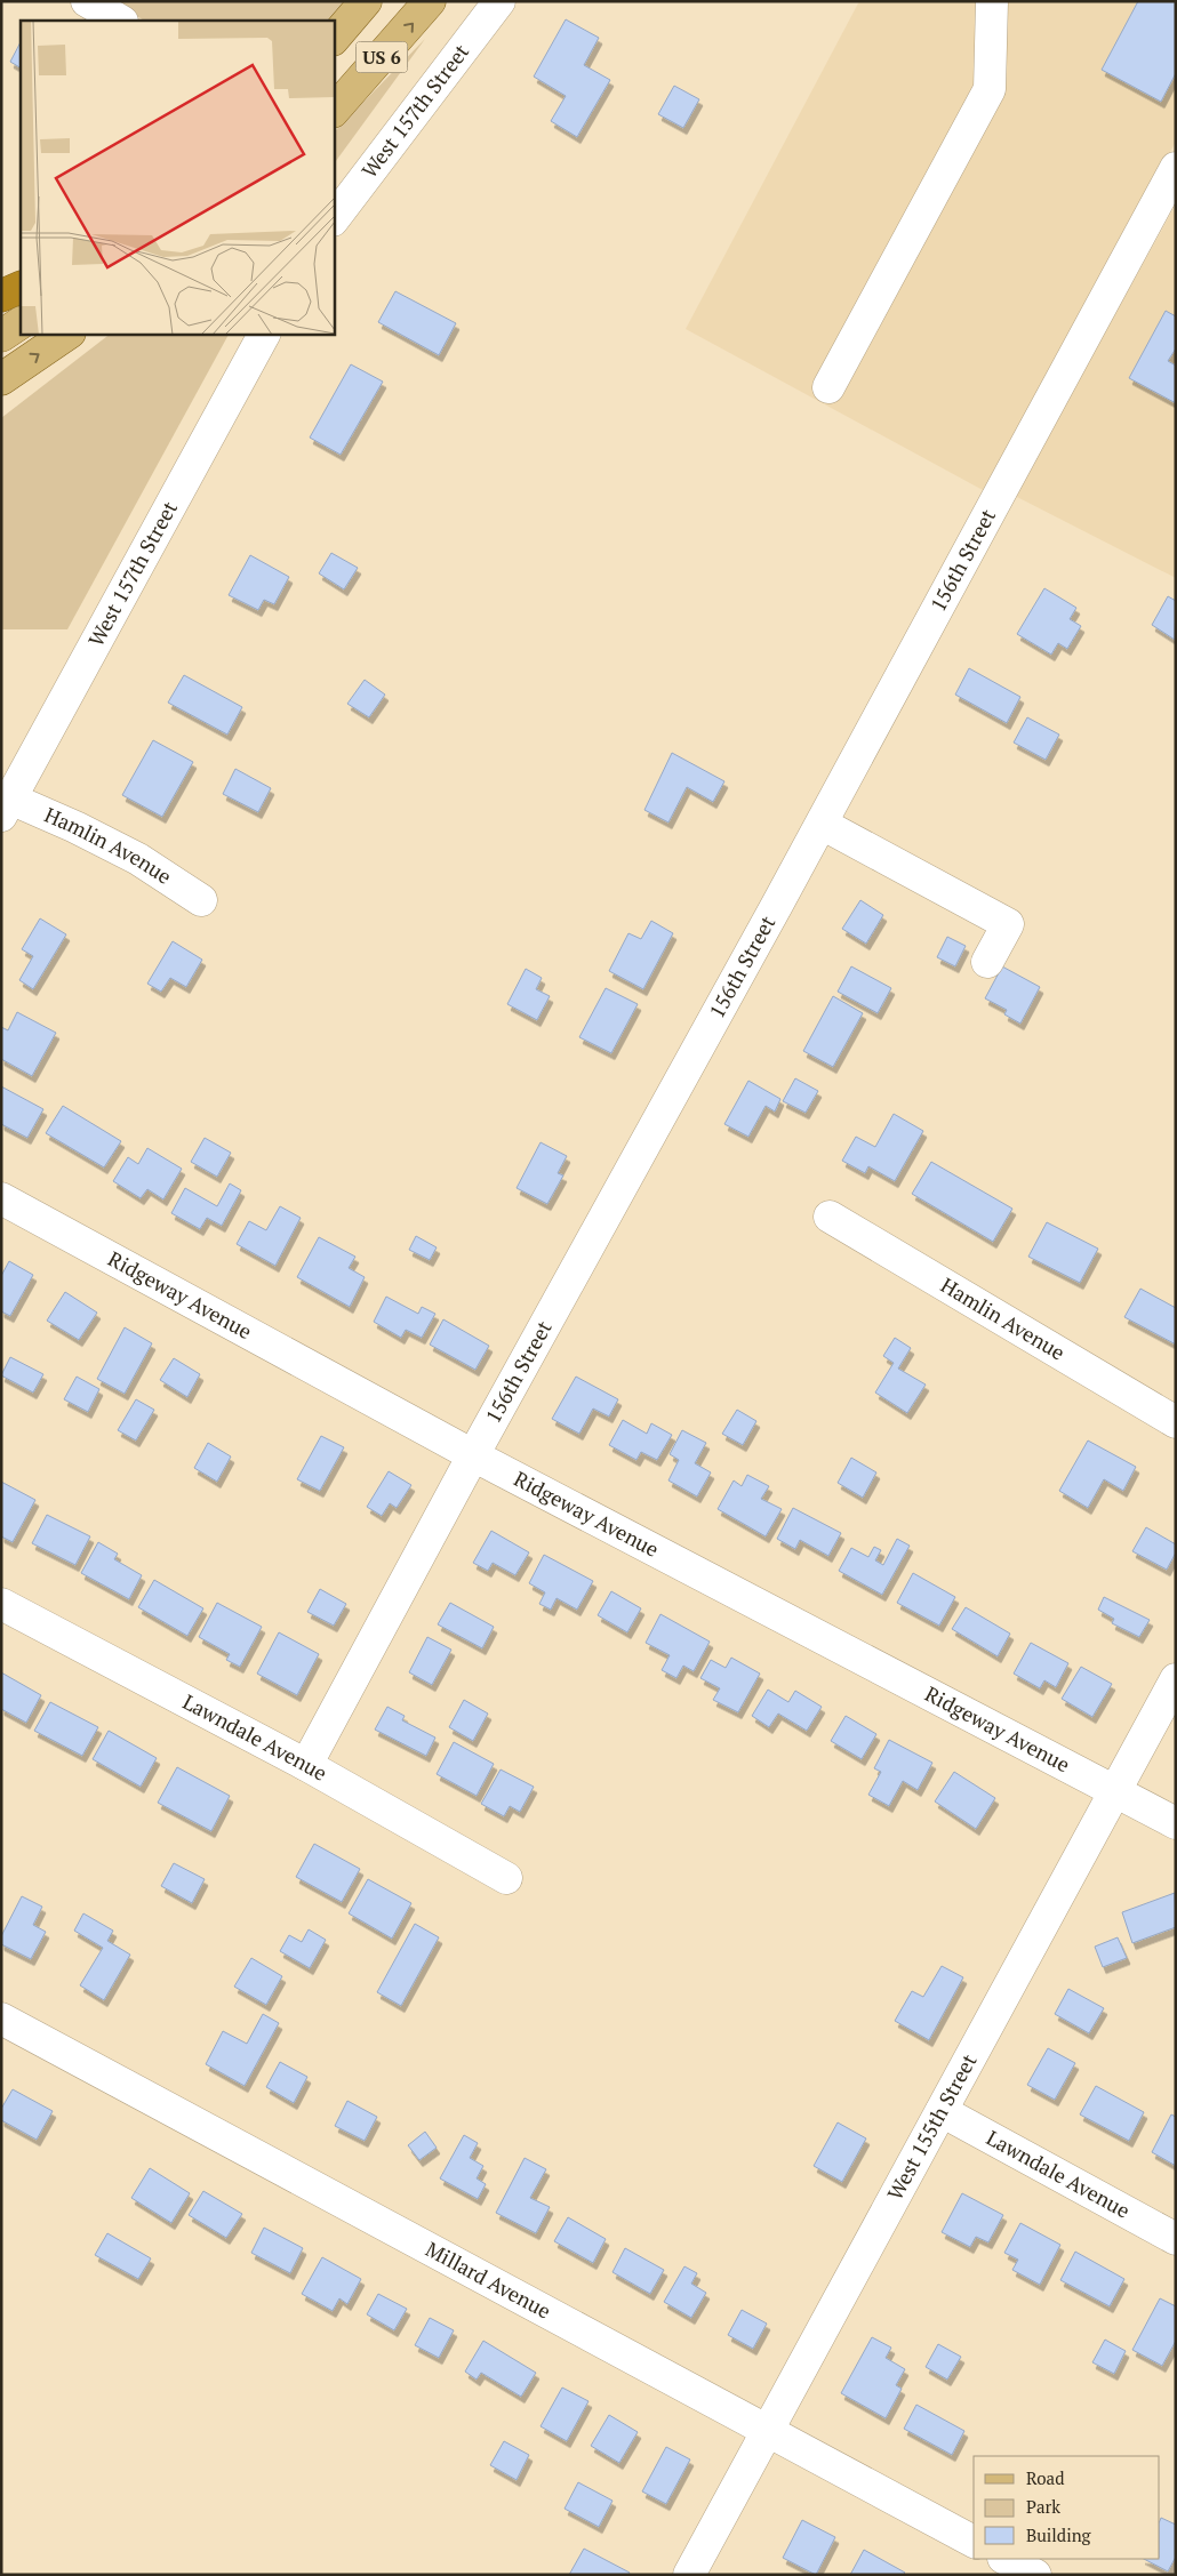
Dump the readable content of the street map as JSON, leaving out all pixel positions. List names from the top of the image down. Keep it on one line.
{"streets":{"main road":["US 6"],"street":["West 157th Street","156th Street","Hamlin Avenue","Ridgeway Avenue","Lawndale Avenue","West 155th Street","Millard Avenue"]},"crossings":[["West 157th Street","Hamlin Avenue"],["156th Street","Ridgeway Avenue"],["156th Street","Lawndale Avenue"],["Ridgeway Avenue","West 155th Street"],["Lawndale Avenue","West 155th Street"],["West 155th Street","Millard Avenue"]],"legend":["Road","Park","Building"]}
